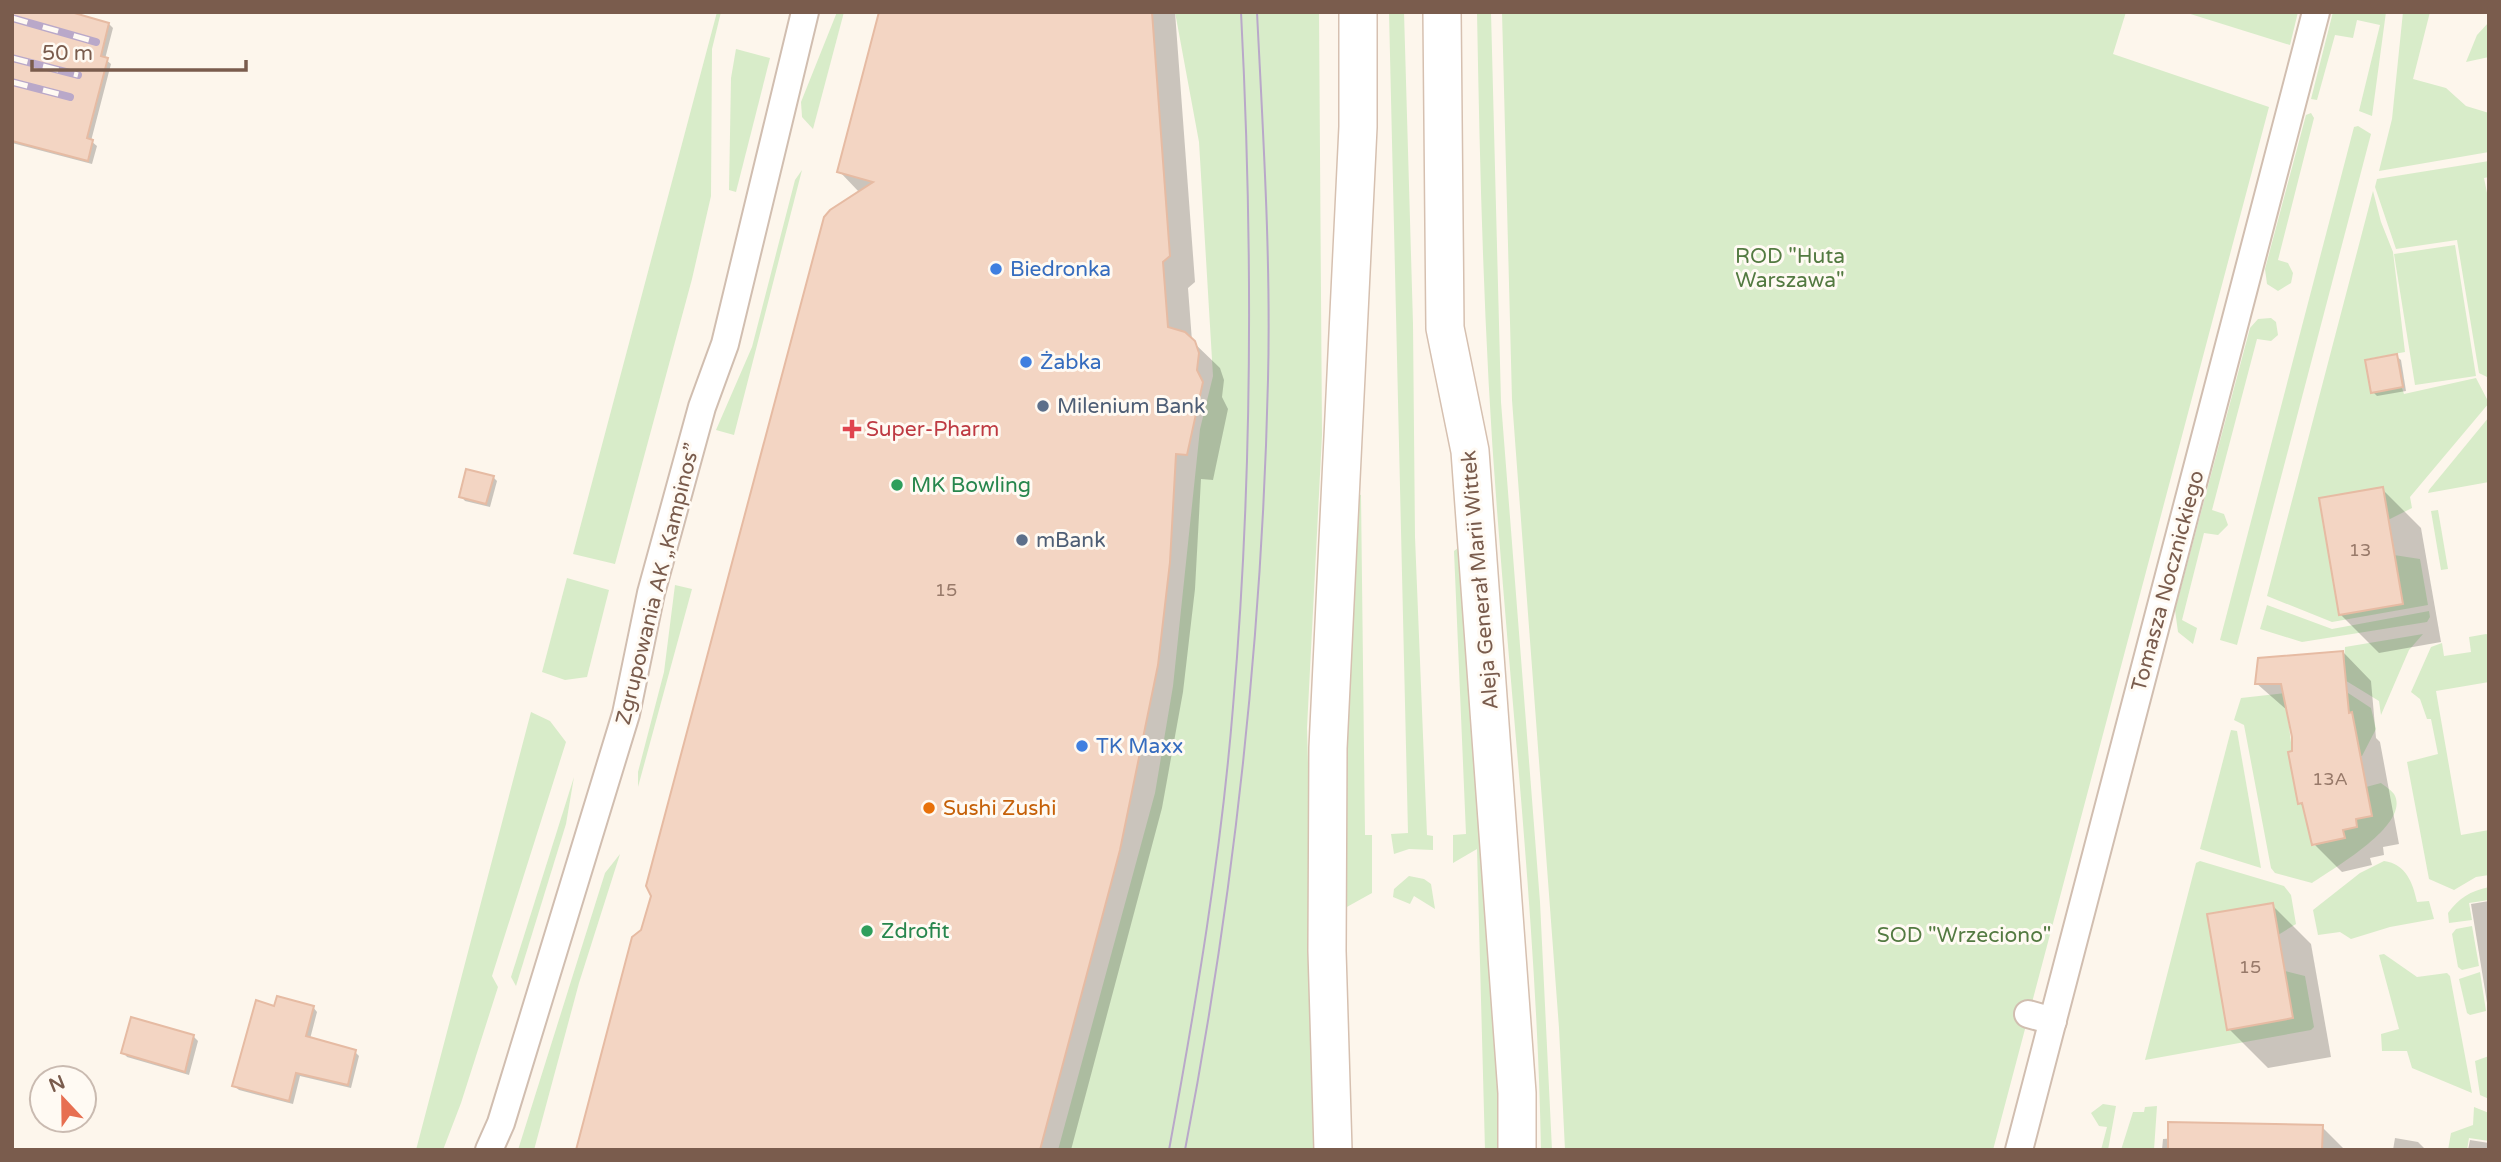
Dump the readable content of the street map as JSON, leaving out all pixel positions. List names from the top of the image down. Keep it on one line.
{"streets":{"main road":["Aleja Generał Marii Wittek"],"street":["Tomasza Nocznickiego","Zgrupowania AK „Kampinos”"]},"parks":["ROD \"Huta Warszawa\"","SOD \"Wrzeciono\""],"places":{"other":["Biedronka","Żabka","Milenium Bank","MK Bowling","mBank","TK Maxx","Sushi Zushi","Zdrofit"],"health":["Super-Pharm"]},"house_numbers":["13","15","13A","15"],"scale_bar":"50 m","north":"top"}
